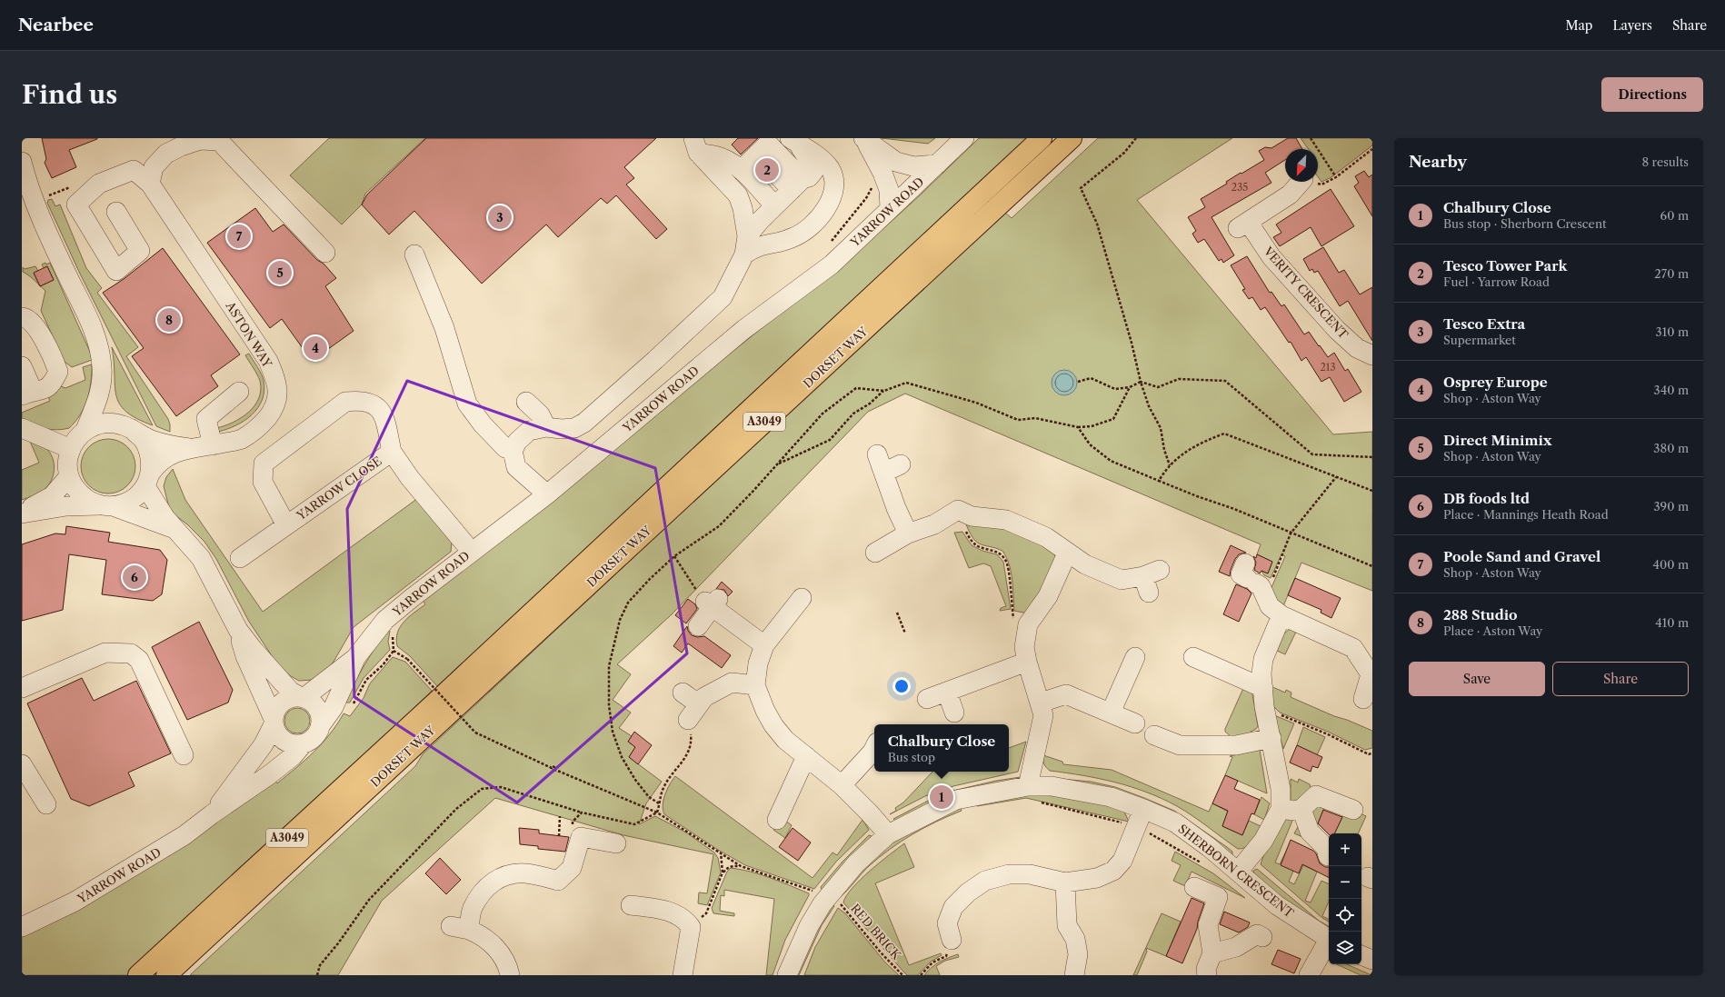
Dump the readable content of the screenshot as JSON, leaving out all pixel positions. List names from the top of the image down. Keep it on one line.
{"streets":{"highway":["DORSET WAY","A3049"],"street":["YARROW ROAD","VERITY CRESCENT","ASTON WAY","YARROW CLOSE","SHERBORN CRESCENT"],"path":["RED BRICK"]},"crossings":[["YARROW ROAD","YARROW CLOSE"]],"house_numbers":["235","213"],"north":"bottom left","page":{"header":"Nearbee","nav":["Map","Layers","Share"],"buttons":["Directions",["Save","Share"]],"title":"Find us","heading":["Nearby","8 results"],"pins":["2","3","7","5","8","4","6","1"],"list":[{"mark":"1","name":"Chalbury Close","note":"Bus stop · Sherborn Crescent","value":"60 m"},{"mark":"2","name":"Tesco Tower Park","note":"Fuel · Yarrow Road","value":"270 m"},{"mark":"3","name":"Tesco Extra","note":"Supermarket","value":"310 m"},{"mark":"4","name":"Osprey Europe","note":"Shop · Aston Way","value":"340 m"},{"mark":"5","name":"Direct Minimix","note":"Shop · Aston Way","value":"380 m"},{"mark":"6","name":"DB foods ltd","note":"Place · Mannings Heath Road","value":"390 m"},{"mark":"7","name":"Poole Sand and Gravel","note":"Shop · Aston Way","value":"400 m"},{"mark":"8","name":"288 Studio","note":"Place · Aston Way","value":"410 m"}],"popup":["Chalbury Close","Bus stop"],"map_buttons":["+","−"]}}
